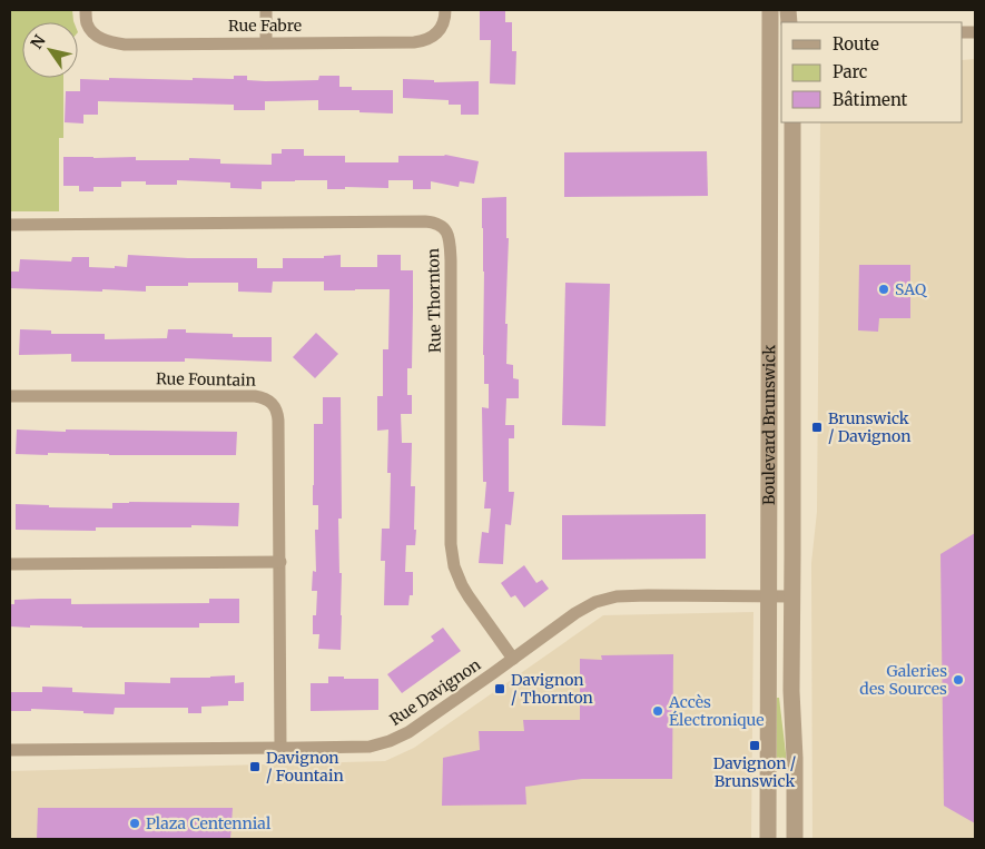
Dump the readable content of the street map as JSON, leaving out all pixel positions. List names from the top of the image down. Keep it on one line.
{"streets":{"street":["Rue Fabre","Rue Thornton","Rue Fountain","Boulevard Brunswick","Rue Davignon"]},"crossings":[["Rue Thornton","Rue Davignon"],["Rue Fountain","Rue Davignon"],["Boulevard Brunswick","Rue Davignon"]],"places":{"other":["SAQ","Galeries des Sources","Accès Électronique","Plaza Centennial"],"transit":["Brunswick / Davignon","Davignon / Thornton","Davignon / Brunswick","Davignon / Fountain"]},"legend":["Route","Parc","Bâtiment"],"north":"top left"}
